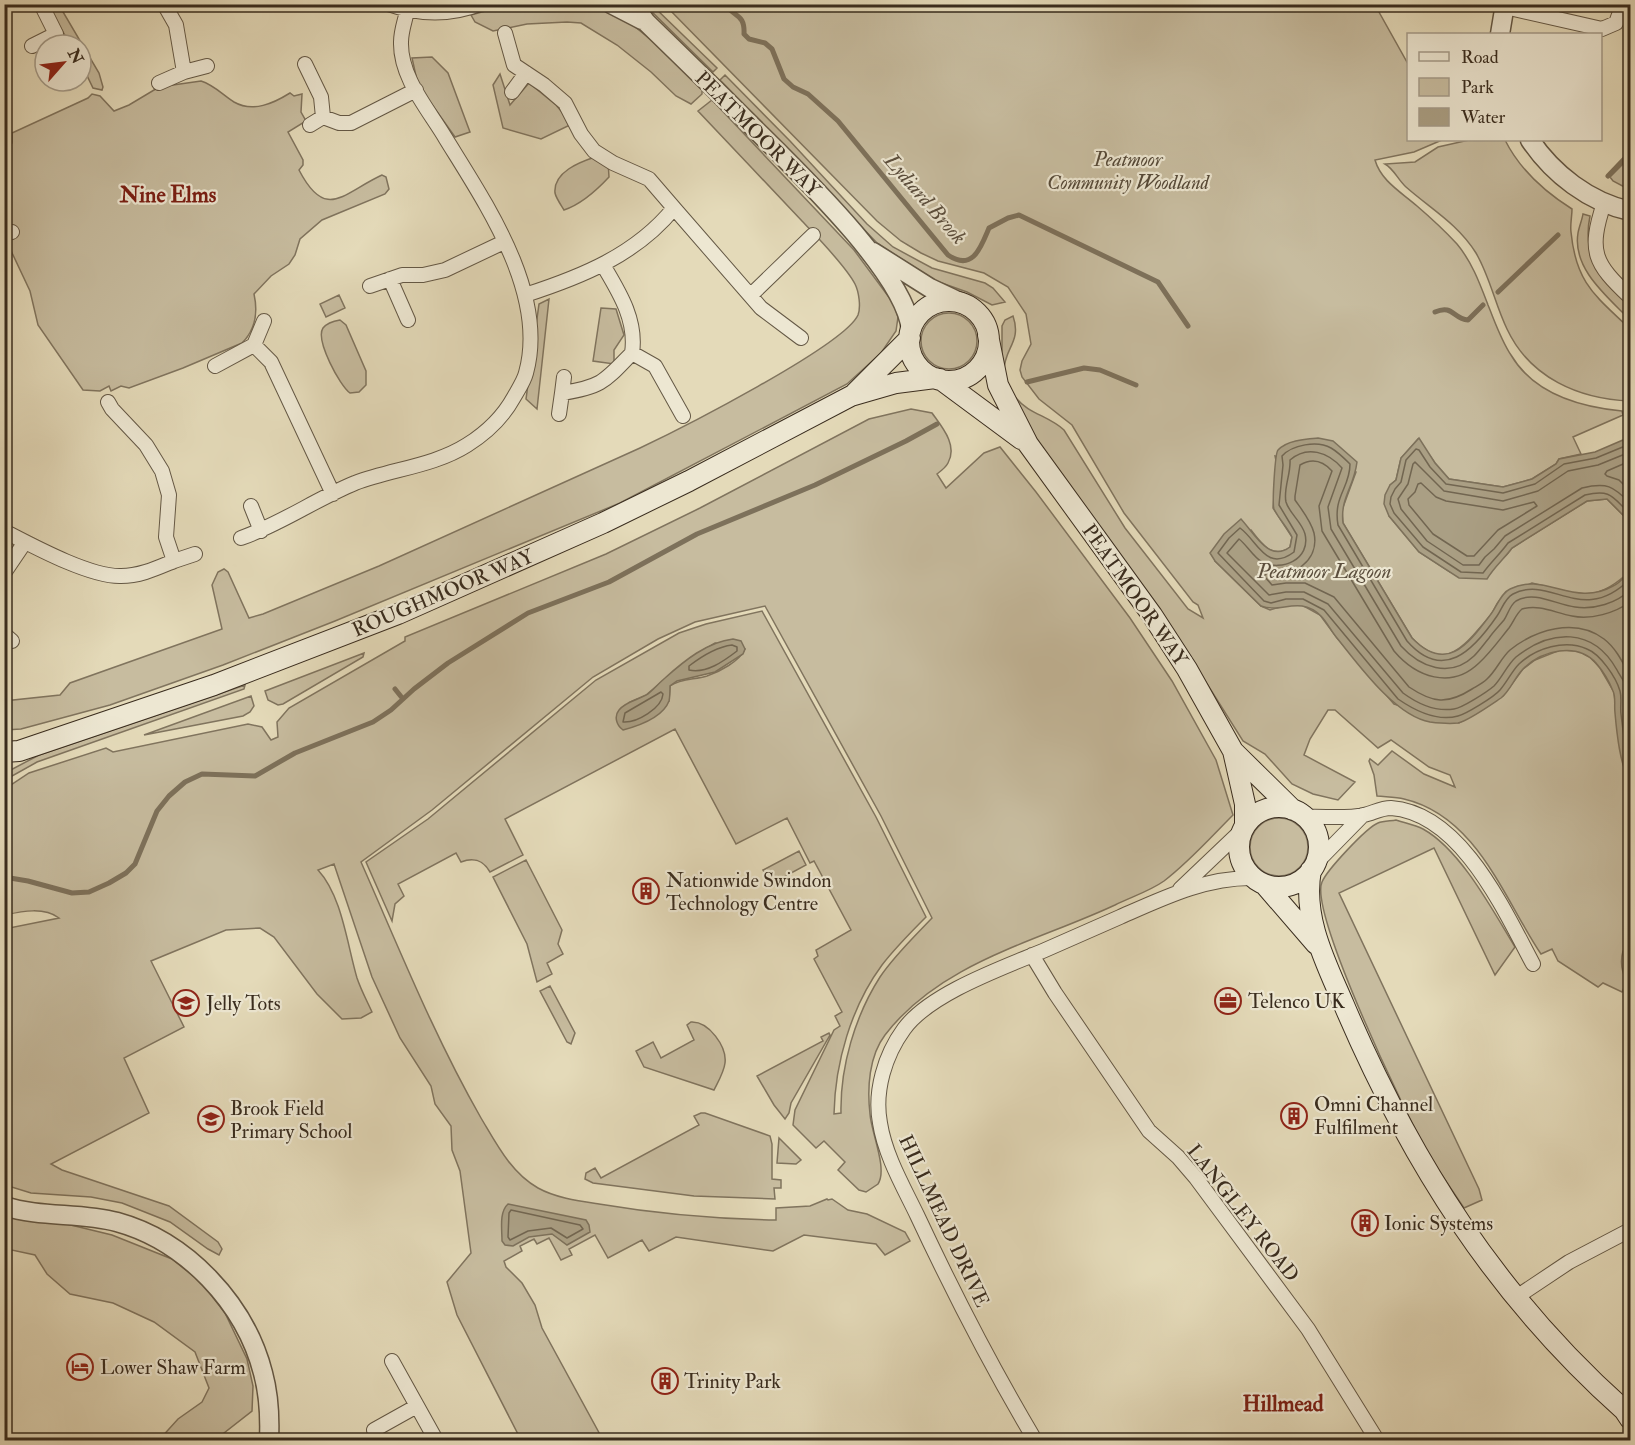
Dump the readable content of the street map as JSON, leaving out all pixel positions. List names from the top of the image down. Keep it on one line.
{"streets":{"main road":["PEATMOOR WAY","ROUGHMOOR WAY"],"street":["LANGLEY ROAD","HILLMEAD DRIVE"]},"crossings":[["PEATMOOR WAY","ROUGHMOOR WAY"],["PEATMOOR WAY","HILLMEAD DRIVE"],["LANGLEY ROAD","HILLMEAD DRIVE"]],"districts":["Nine Elms","Hillmead"],"water":["Lydiard Brook","Peatmoor Lagoon"],"parks":["Peatmoor Community Woodland"],"places":{"building":["Nationwide Swindon Technology Centre","Omni Channel Fulfilment","Ionic Systems","Trinity Park"],"office":["Telenco UK"],"school or university":["Jelly Tots","Brook Field Primary School"],"hotel":["Lower Shaw Farm"]},"legend":["Road","Park","Water"],"north":"top right"}
